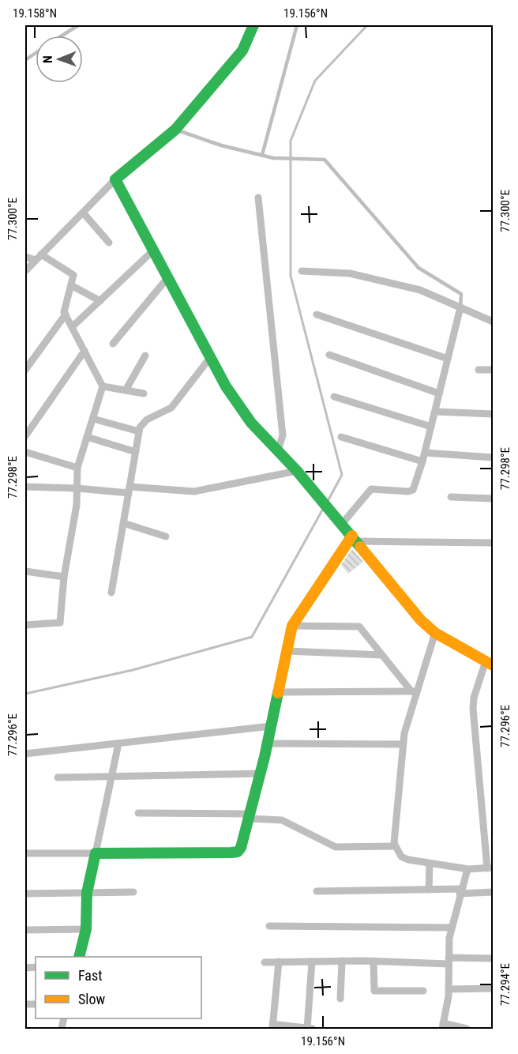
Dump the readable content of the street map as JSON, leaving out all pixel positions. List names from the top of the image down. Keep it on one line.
{"legend":["Fast","Slow"],"north":"left","coordinates":["19.158°N","19.156°N","77.300°E","77.298°E","77.296°E","77.294°E"]}
